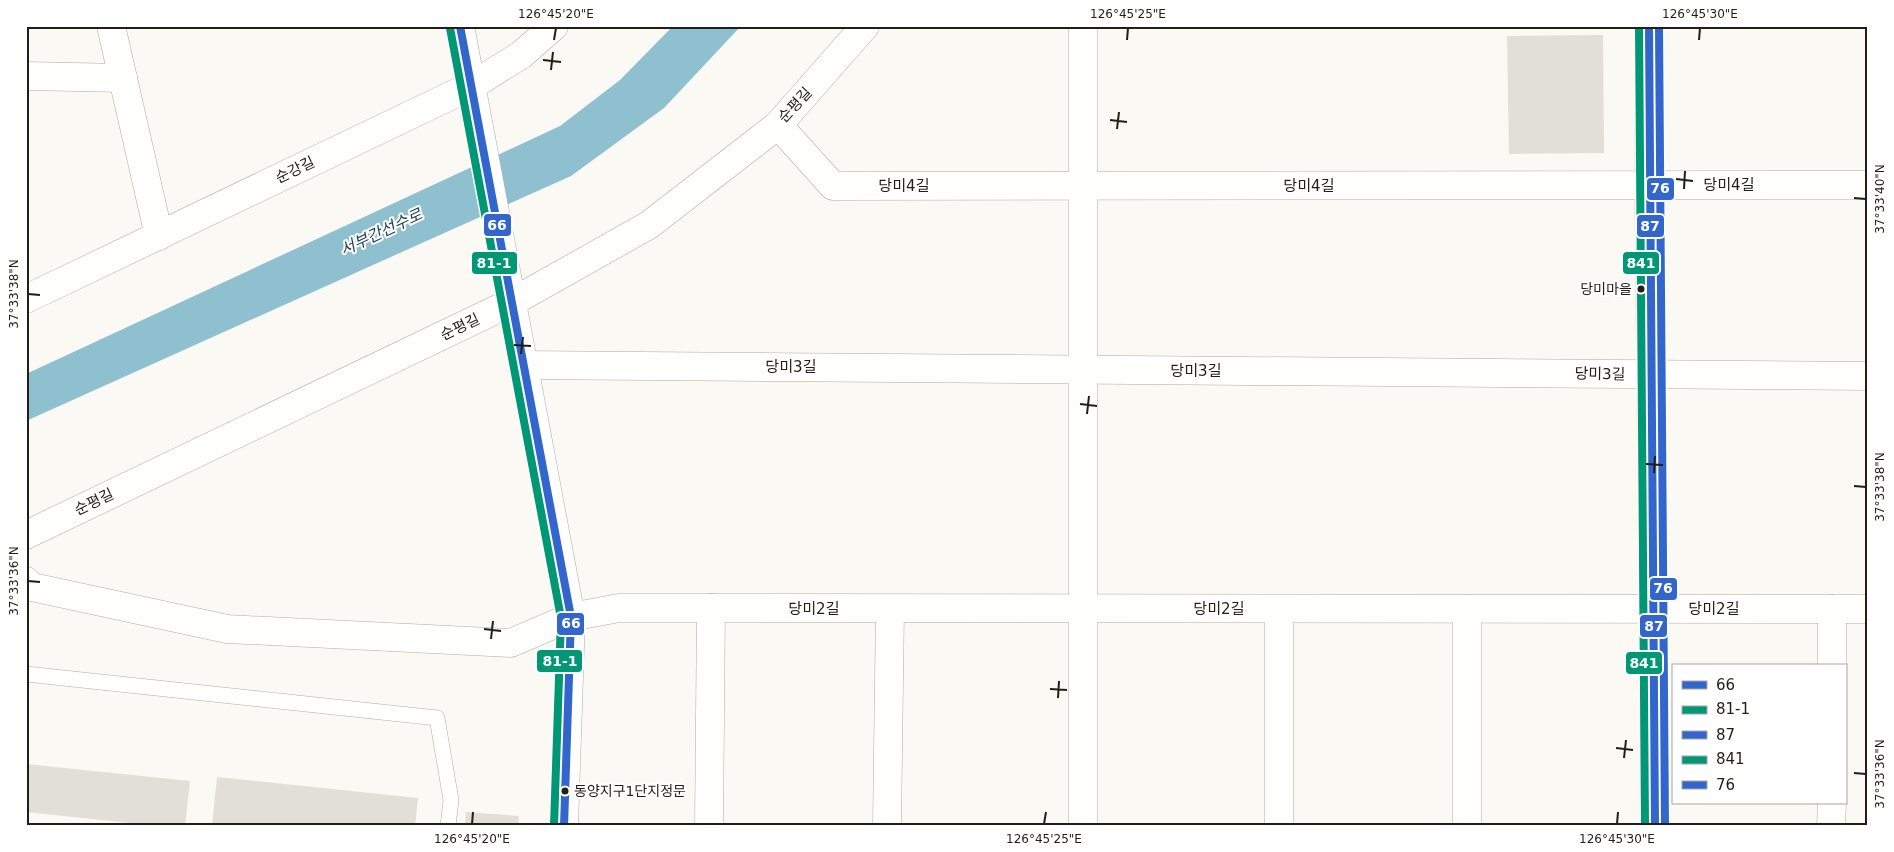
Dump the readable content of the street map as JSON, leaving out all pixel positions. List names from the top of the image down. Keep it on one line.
{"streets":{"street":["순평길","순강길","당미4길","당미3길","당미2길"]},"crossings":[["순평길","당미4길"]],"water":["서부간선수로"],"places":["당미마을","동양지구1단지정문"],"lines":["transit line 66","transit line 87","transit line 841","transit line 76","transit line 81-1"],"legend":["66","81-1","87","841","76"],"coordinates":["126°45'20\"E","126°45'25\"E","126°45'30\"E","37°33'40\"N","37°33'38\"N","37°33'36\"N"]}
